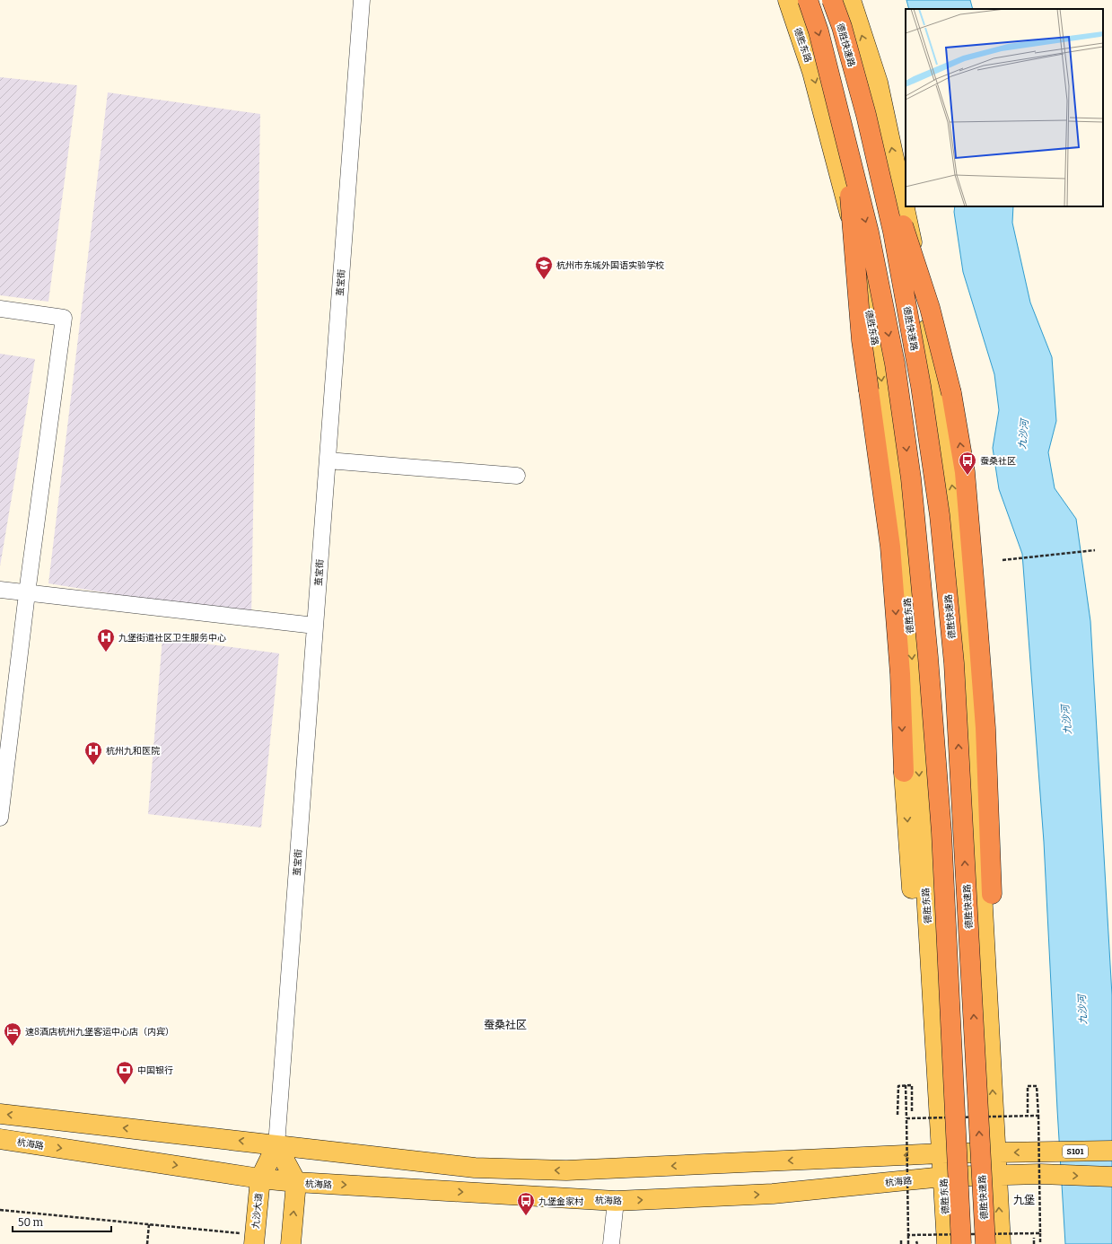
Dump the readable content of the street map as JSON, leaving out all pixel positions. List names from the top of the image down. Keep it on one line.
{"streets":{"highway":["德胜快速路"],"main road":["德胜东路","杭海路","S101","九沙大道"],"street":["茧宝街"]},"crossings":[["德胜东路","杭海路"],["杭海路","九沙大道"]],"districts":["蚕桑社区","九堡"],"water":["九沙河"],"places":{"school or university":["杭州市东城外国语实验学校"],"bus stop":["蚕桑社区","九堡金家村"],"hospital":["九堡街道社区卫生服务中心","杭州九和医院"],"hotel":["速8酒店杭州九堡客运中心店（内宾）"],"bank":["中国银行"]},"scale_bar":"50 m"}
